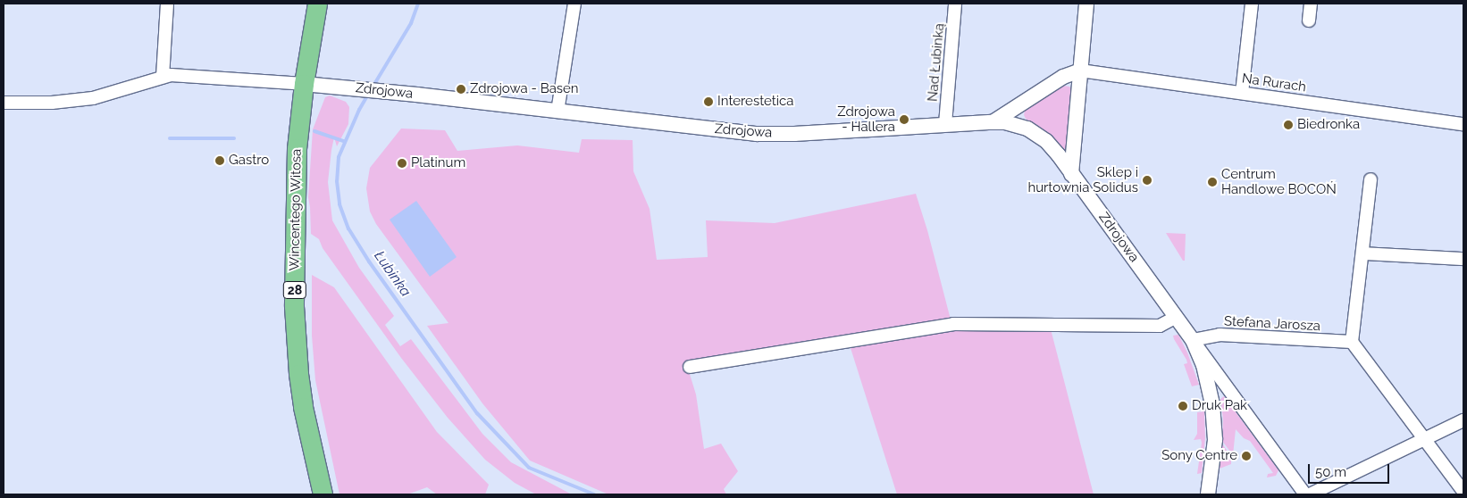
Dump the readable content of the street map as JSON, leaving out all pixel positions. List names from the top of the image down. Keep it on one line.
{"streets":{"main road":["Wincentego Witosa","28"],"street":["Nad Łubinką","Na Rurach","Zdrojowa","Stefana Jarosza"]},"crossings":[["Nad Łubinką","Zdrojowa"],["Zdrojowa","Wincentego Witosa"],["Zdrojowa","Stefana Jarosza"]],"water":["Łubinka"],"places":["Zdrojowa - Basen","Interestetica","Zdrojowa - Hallera","Biedronka","Gastro","Platinum","Sklep i hurtownia Solidus","Centrum Handlowe BOCOŃ","Druk Pak","Sony Centre"],"scale_bar":"50 m"}
